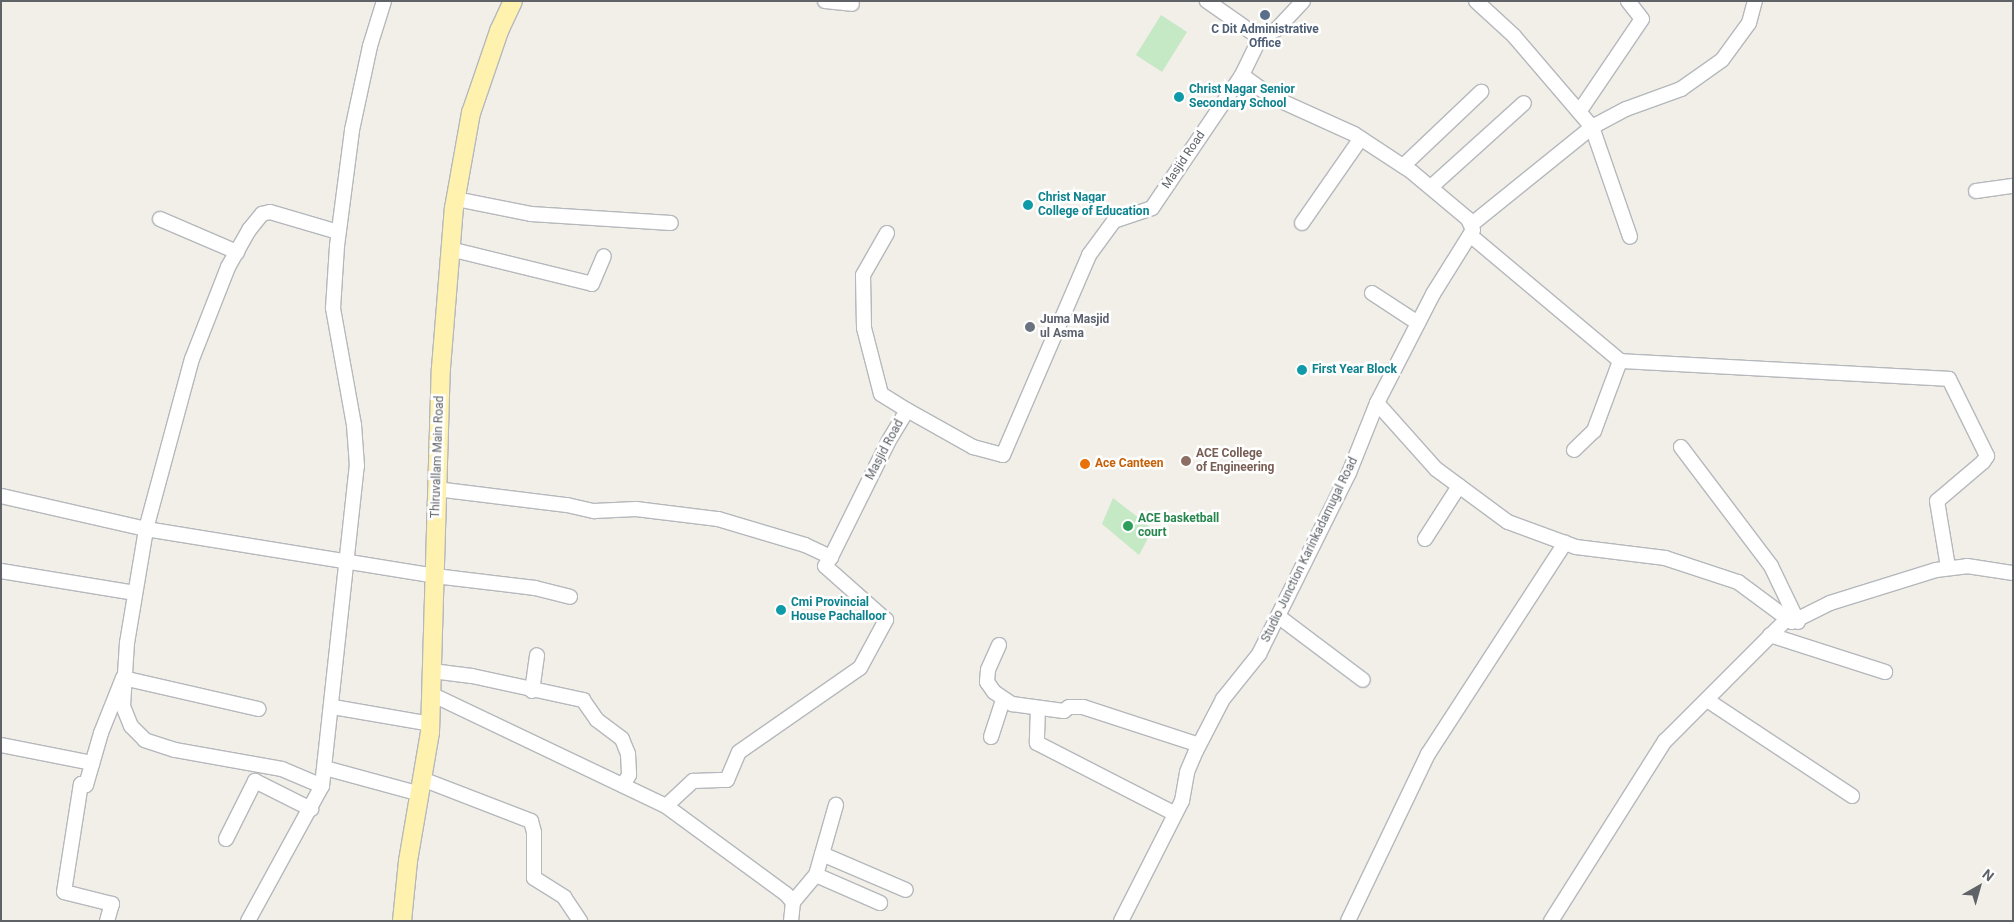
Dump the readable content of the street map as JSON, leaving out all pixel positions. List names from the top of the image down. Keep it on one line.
{"streets":{"main road":["Thiruvallam Main Road"],"street":["Masjid Road","Studio Junction Karinkadamugal Road"]},"places":["C Dit Administrative Office","Christ Nagar Senior Secondary School","Christ Nagar College of Education","Juma Masjid ul Asma","First Year Block","ACE College of Engineering","Ace Canteen","ACE basketball court","Cmi Provincial House Pachalloor"],"north":"top right"}
